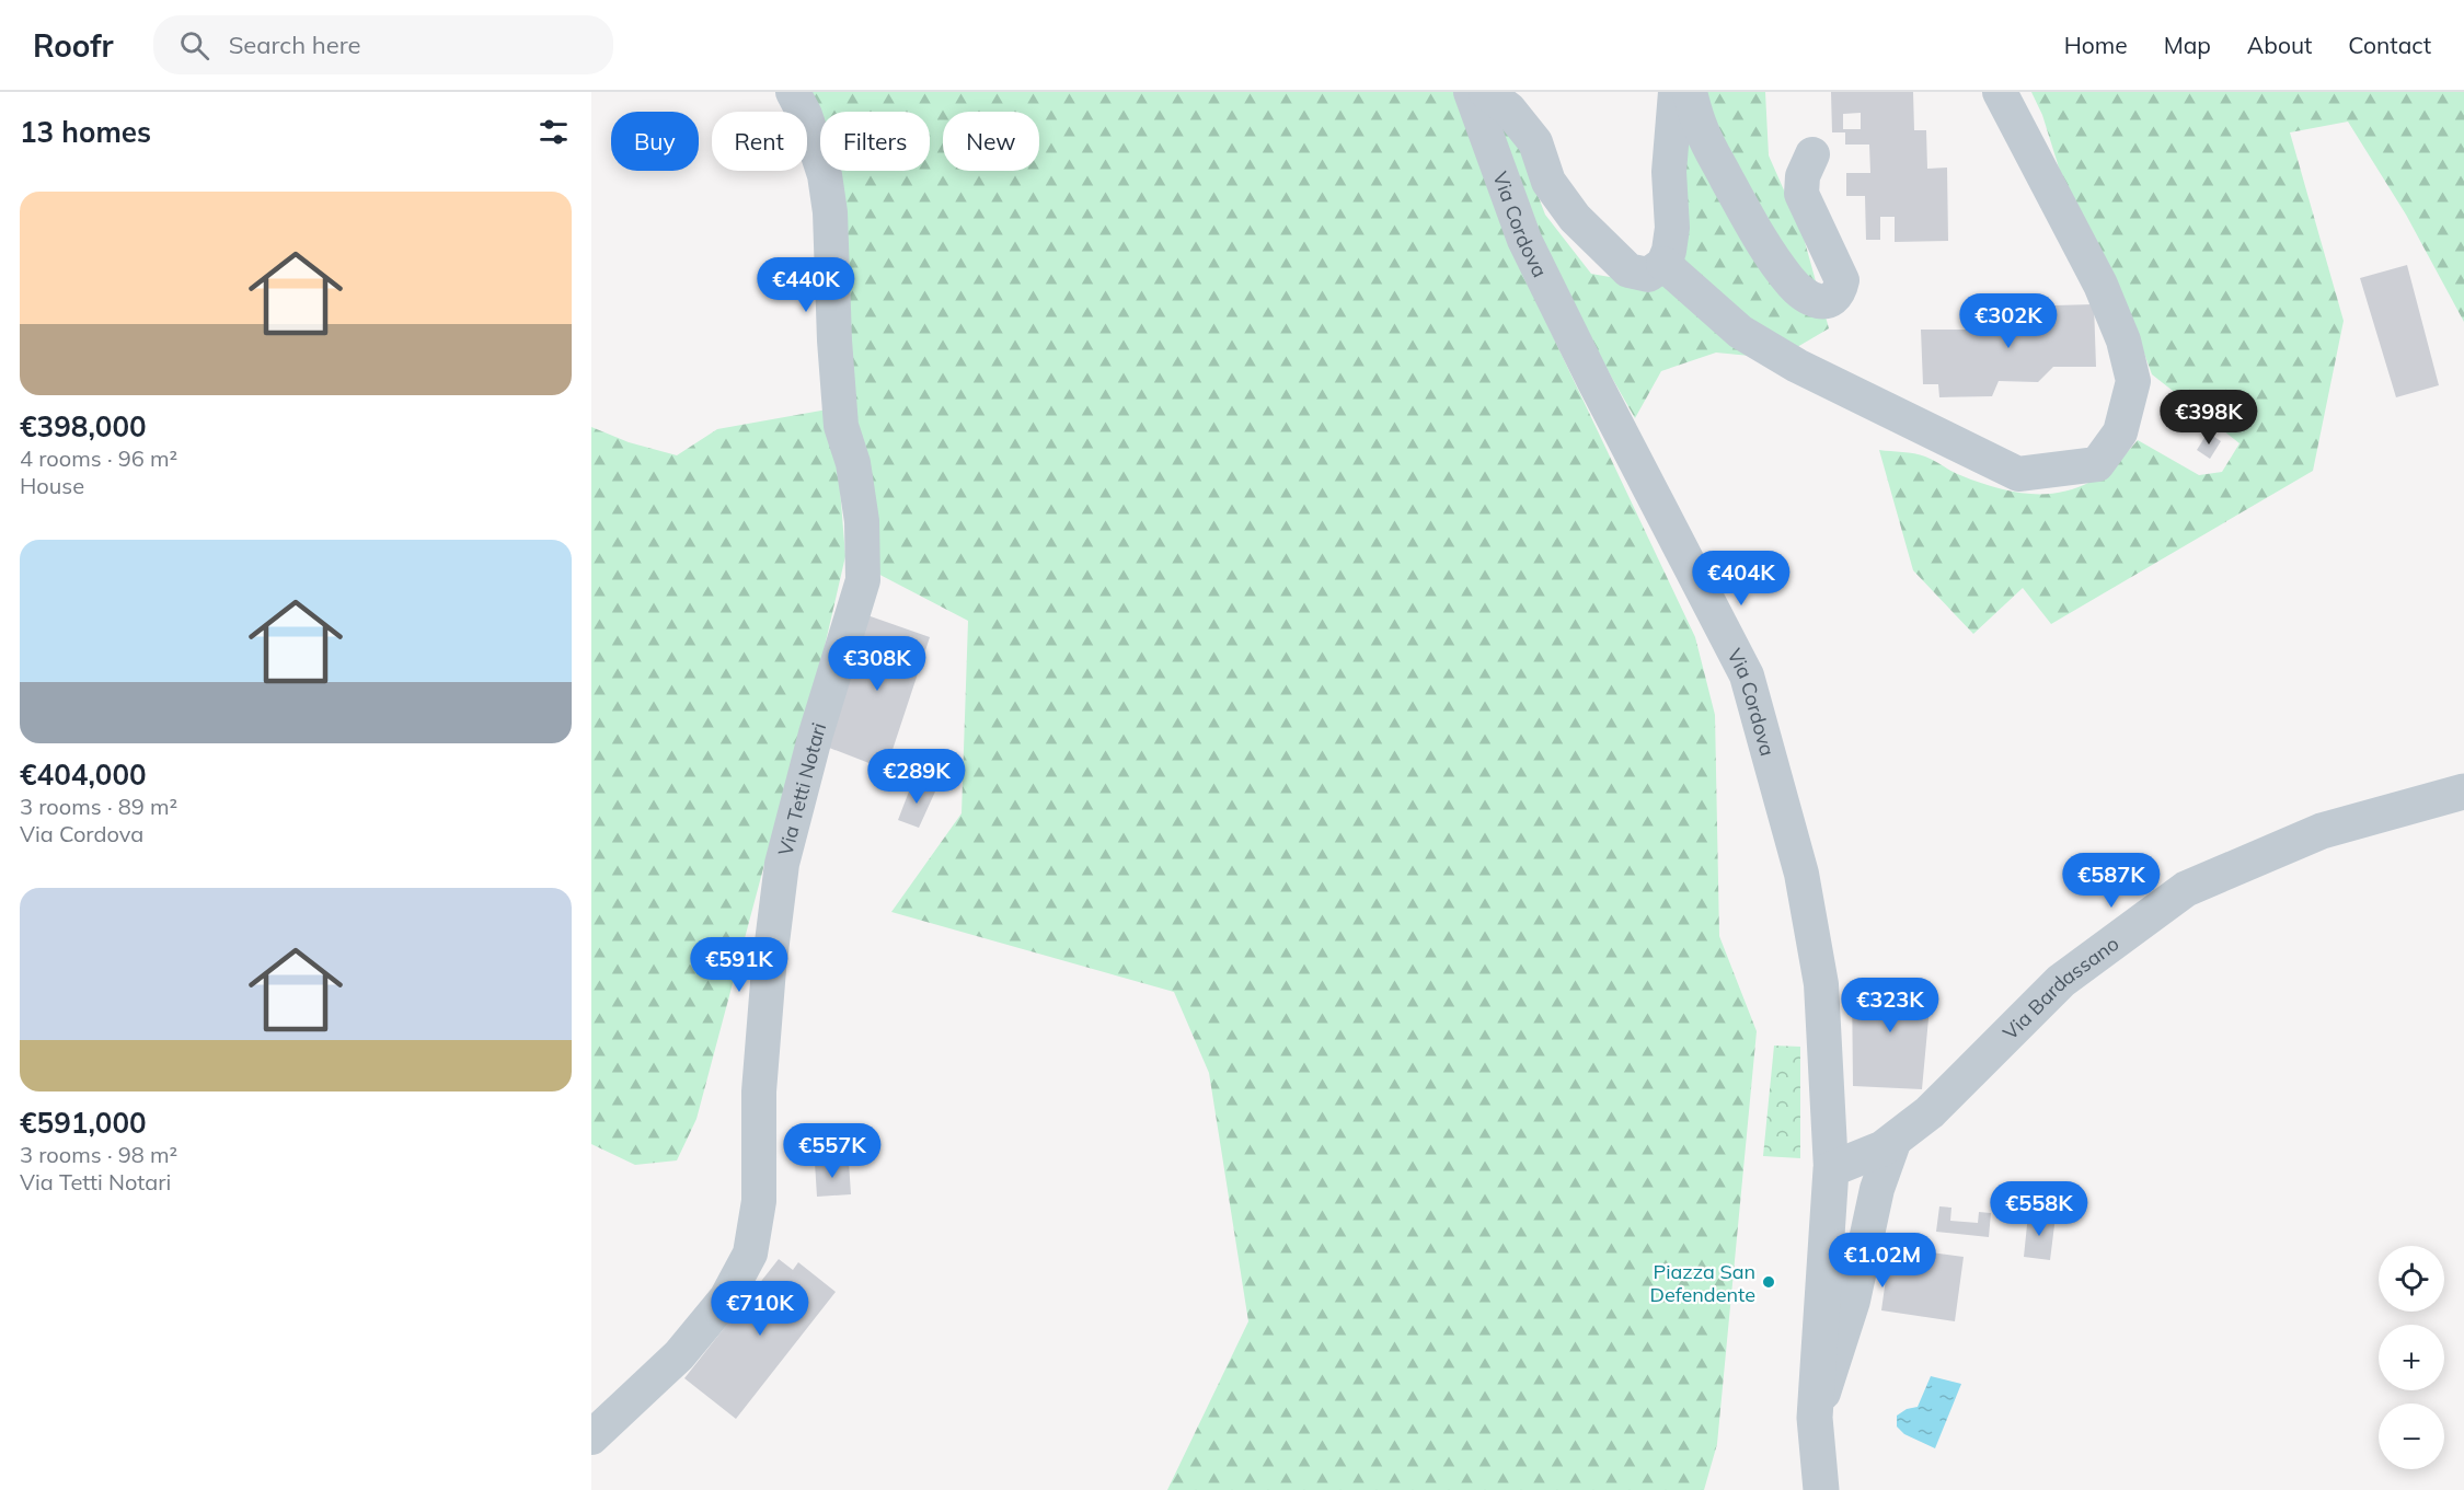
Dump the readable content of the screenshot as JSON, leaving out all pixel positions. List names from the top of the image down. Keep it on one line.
{"streets":{"street":["Via Cordova","Via Tetti Notari","Via Bardassano"]},"crossings":[["Via Cordova","Via Bardassano"]],"places":["Piazza San Defendente"],"page":{"header":"Roofr","search":"Search here","nav":["Home","Map","About","Contact"],"heading":"13 homes","chip":["Buy","Rent","Filters","New"],"list":[{"name":"€398,000","note":"4 rooms · 96 m² · House"},{"name":"€404,000","note":"3 rooms · 89 m² · Via Cordova"},{"name":"€591,000","note":"3 rooms · 98 m² · Via Tetti Notari"}],"price":["€440K","€302K","€398K","€404K","€308K","€289K","€587K","€591K","€323K","€557K","€558K","€1.02M","€710K"],"map_buttons":["+","−"]}}
